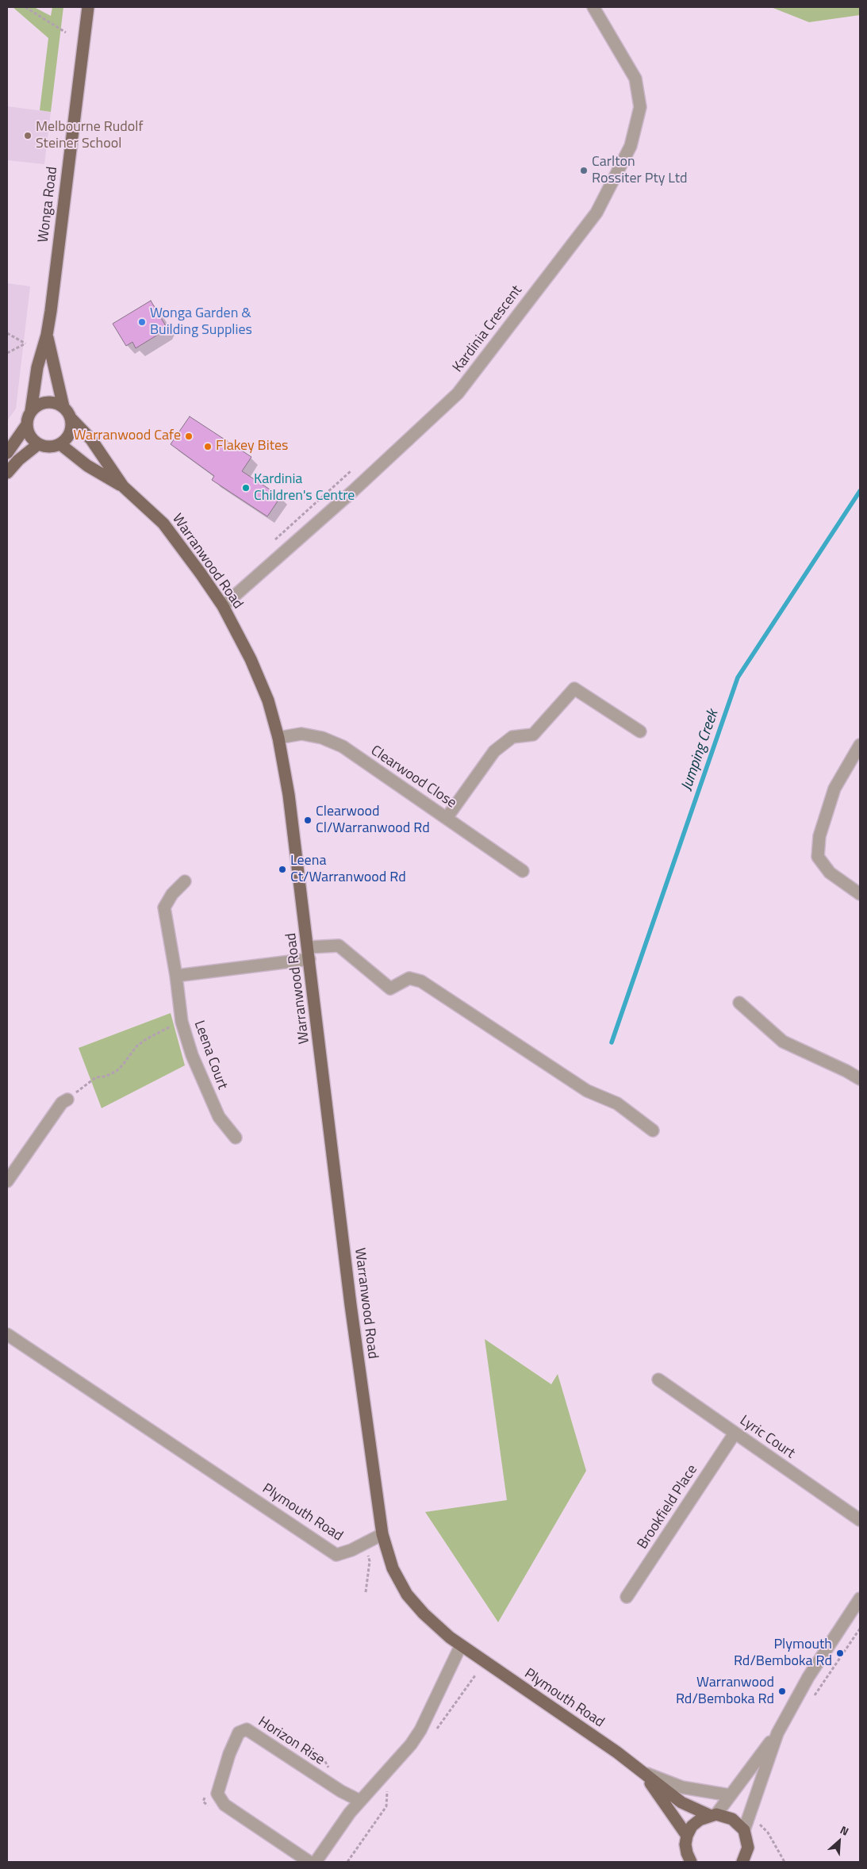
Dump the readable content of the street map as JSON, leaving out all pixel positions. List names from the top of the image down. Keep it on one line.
{"streets":{"main road":["Wonga Road","Warranwood Road","Plymouth Road"],"street":["Kardinia Crescent","Clearwood Close","Leena Court","Lyric Court","Brookfield Place","Horizon Rise"]},"crossings":[["Wonga Road","Warranwood Road"],["Kardinia Crescent","Warranwood Road"],["Warranwood Road","Clearwood Close"],["Warranwood Road","Plymouth Road"],["Lyric Court","Brookfield Place"]],"water":["Jumping Creek"],"places":["Melbourne Rudolf Steiner School","Carlton Rossiter Pty Ltd","Wonga Garden & Building Supplies","Warranwood Cafe","Flakey Bites","Kardinia Children's Centre","Clearwood Cl/Warranwood Rd","Leena Ct/Warranwood Rd","Plymouth Rd/Bemboka Rd","Warranwood Rd/Bemboka Rd"],"north":"top right"}
